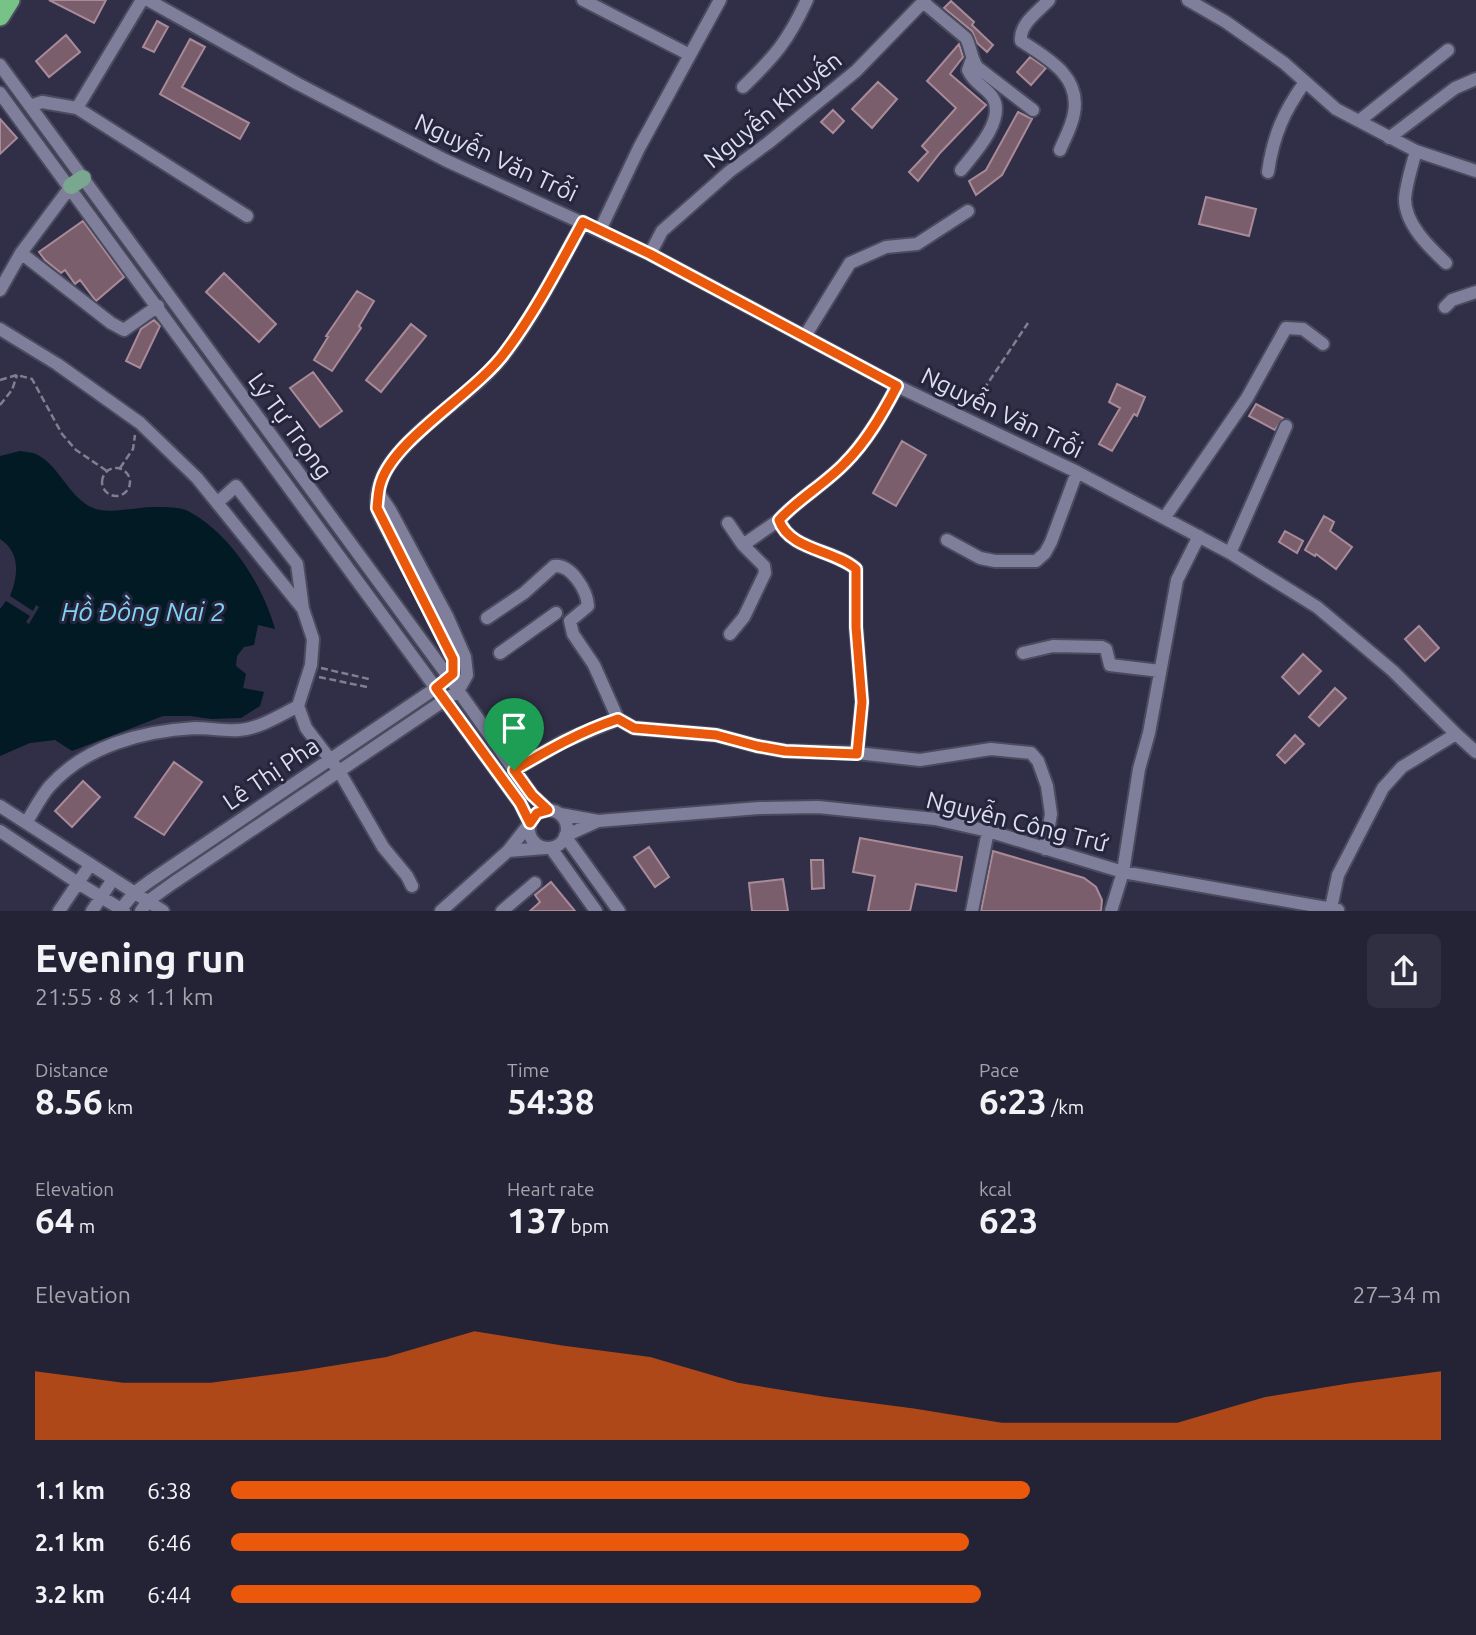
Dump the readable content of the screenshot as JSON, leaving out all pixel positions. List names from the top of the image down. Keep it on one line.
{"streets":{"street":["Nguyễn Khuyến","Nguyễn Văn Trỗi","Lý Tự Trọng","Lê Thị Pha","Nguyễn Công Trứ"]},"crossings":[["Nguyễn Khuyến","Nguyễn Văn Trỗi"],["Lý Tự Trọng","Lê Thị Pha"],["Lý Tự Trọng","Nguyễn Công Trứ"]],"water":["Hồ Đồng Nai 2"],"page":{"heading":["Evening run","21:55 · 8 × 1.1 km"],"stats":[["Distance","8.56 km"],["Time","54:38"],["Pace","6:23 /km"],["Elevation","64 m"],["Heart rate","137 bpm"],["kcal","623"]],"chart":["Elevation","27–34 m"],"list":[{"name":"1.1 km","note":"6:38"},{"name":"2.1 km","note":"6:46"},{"name":"3.2 km","note":"6:44"}]}}
